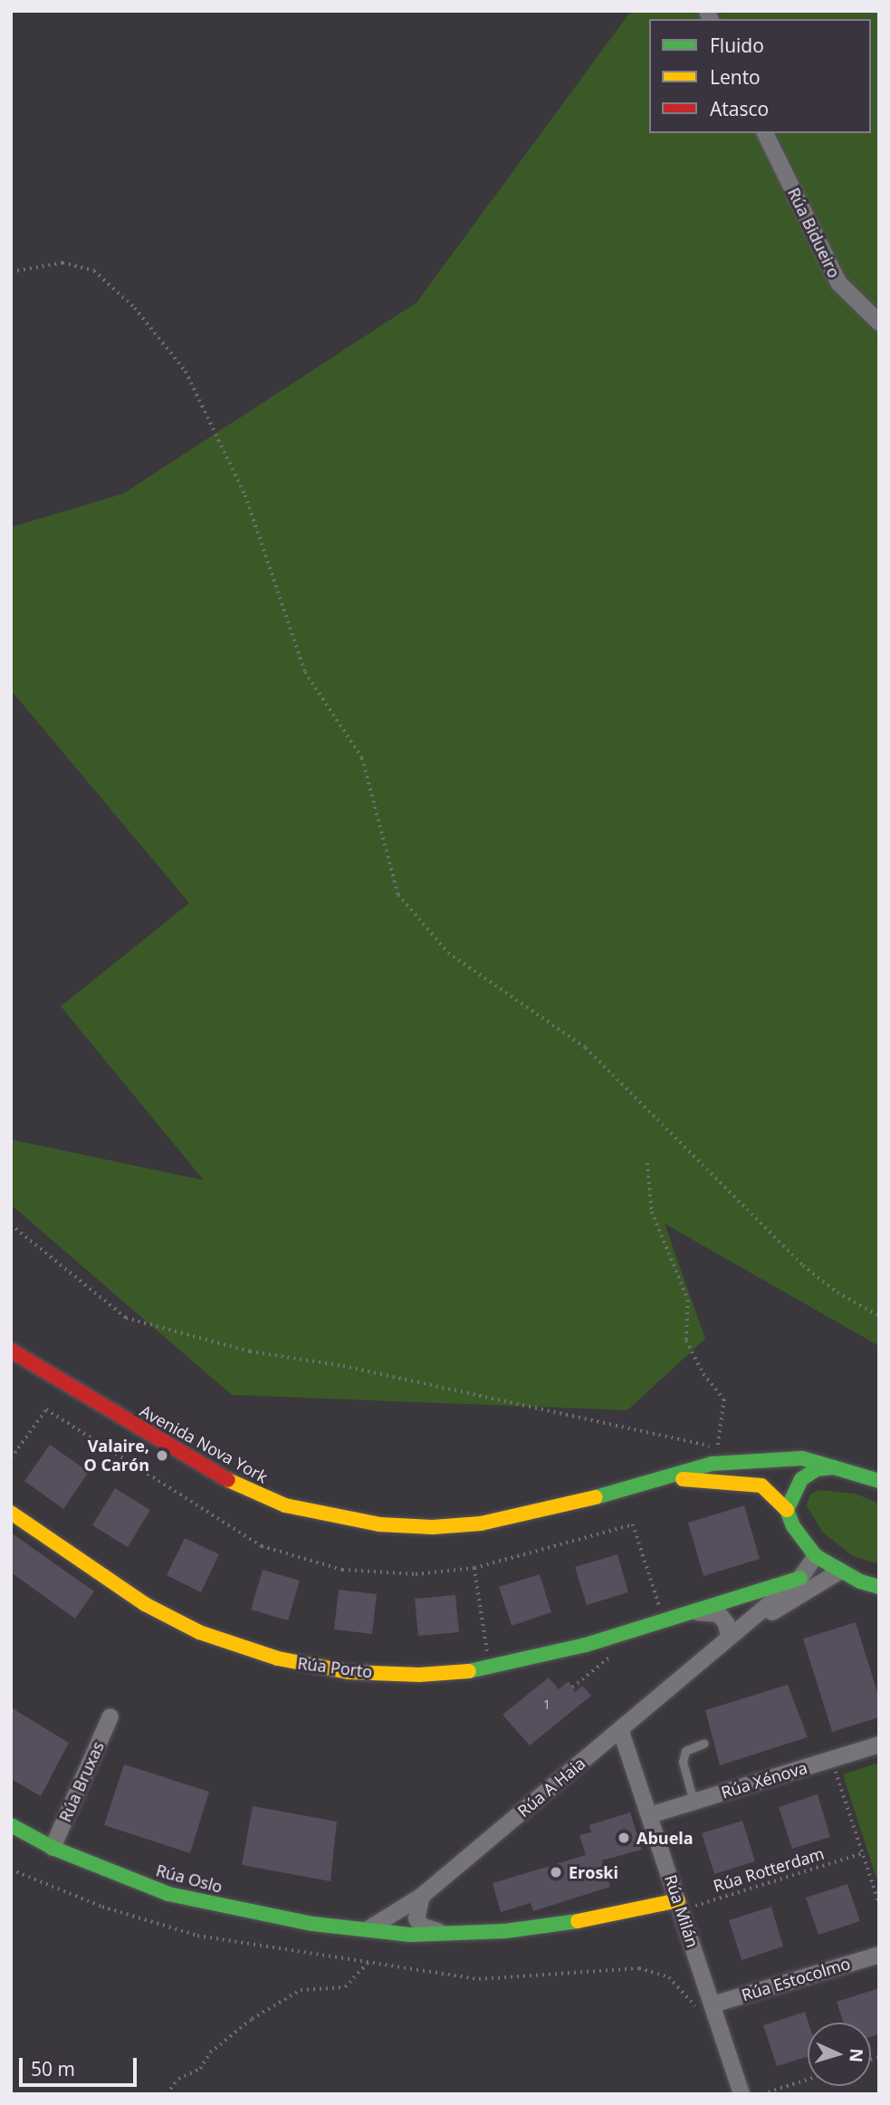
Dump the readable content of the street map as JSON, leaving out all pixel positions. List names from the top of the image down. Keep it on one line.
{"streets":{"street":["Rúa Bidueiro","Avenida Nova York","Rúa Porto","Rúa Xénova","Rúa Bruxas","Rúa A Haia","Rúa Oslo","Rúa Milán","Rúa Estocolmo"],"path":["Rúa Rotterdam"]},"crossings":[["Avenida Nova York","Rúa A Haia"],["Rúa Porto","Rúa A Haia"],["Rúa Xénova","Rúa Milán"],["Rúa Bruxas","Rúa Oslo"],["Rúa A Haia","Rúa Oslo"],["Rúa A Haia","Rúa Milán"],["Rúa Rotterdam","Rúa Oslo"],["Rúa Rotterdam","Rúa Milán"],["Rúa Oslo","Rúa Milán"],["Rúa Milán","Rúa Estocolmo"]],"places":["Valaire, O Carón","Abuela","Eroski"],"house_numbers":["1"],"legend":["Fluido","Lento","Atasco"],"scale_bar":"50 m","north":"right"}
